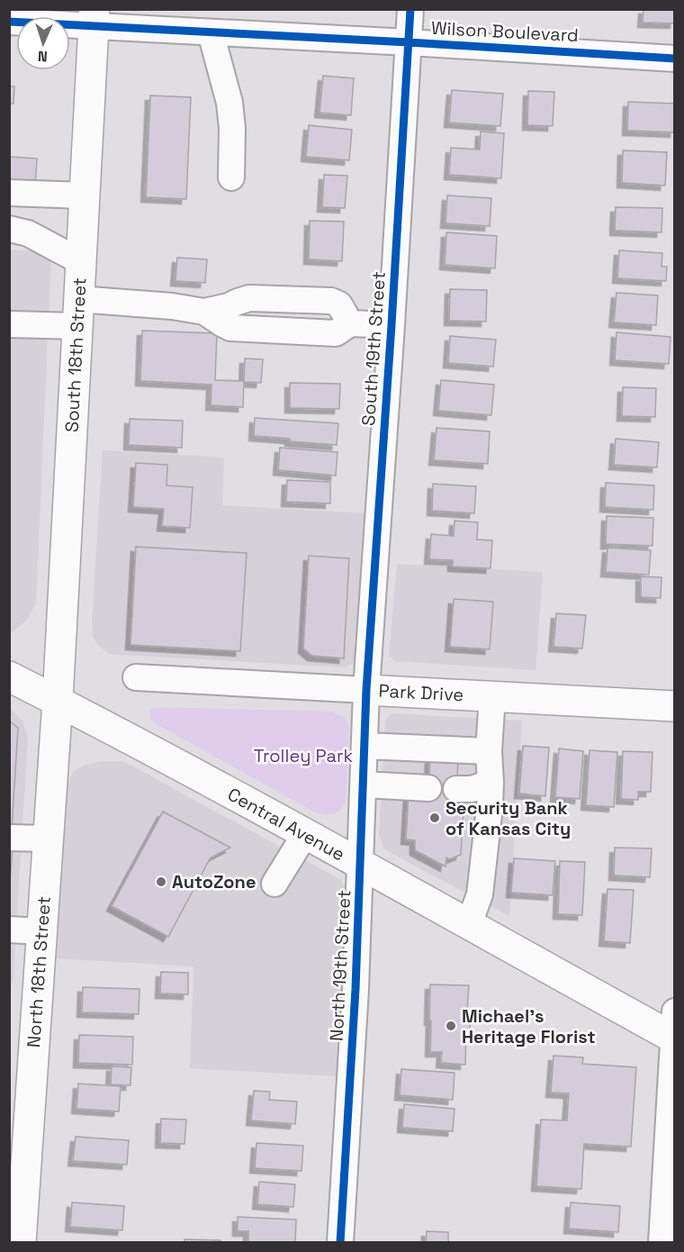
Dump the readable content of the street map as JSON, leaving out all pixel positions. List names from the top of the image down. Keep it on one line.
{"streets":{"main road":["South 18th Street","Park Drive","Central Avenue","North 18th Street"],"street":["Wilson Boulevard","South 19th Street","North 19th Street"]},"crossings":[["Wilson Boulevard","South 19th Street"],["Wilson Boulevard","South 18th Street"],["South 19th Street","Park Drive"],["South 19th Street","North 19th Street"],["South 18th Street","Central Avenue"],["South 18th Street","North 18th Street"],["Park Drive","North 19th Street"],["Central Avenue","North 19th Street"],["Central Avenue","North 18th Street"]],"parks":["Trolley Park"],"places":["Security Bank of Kansas City","AutoZone","Michael's Heritage Florist"],"north":"bottom"}
